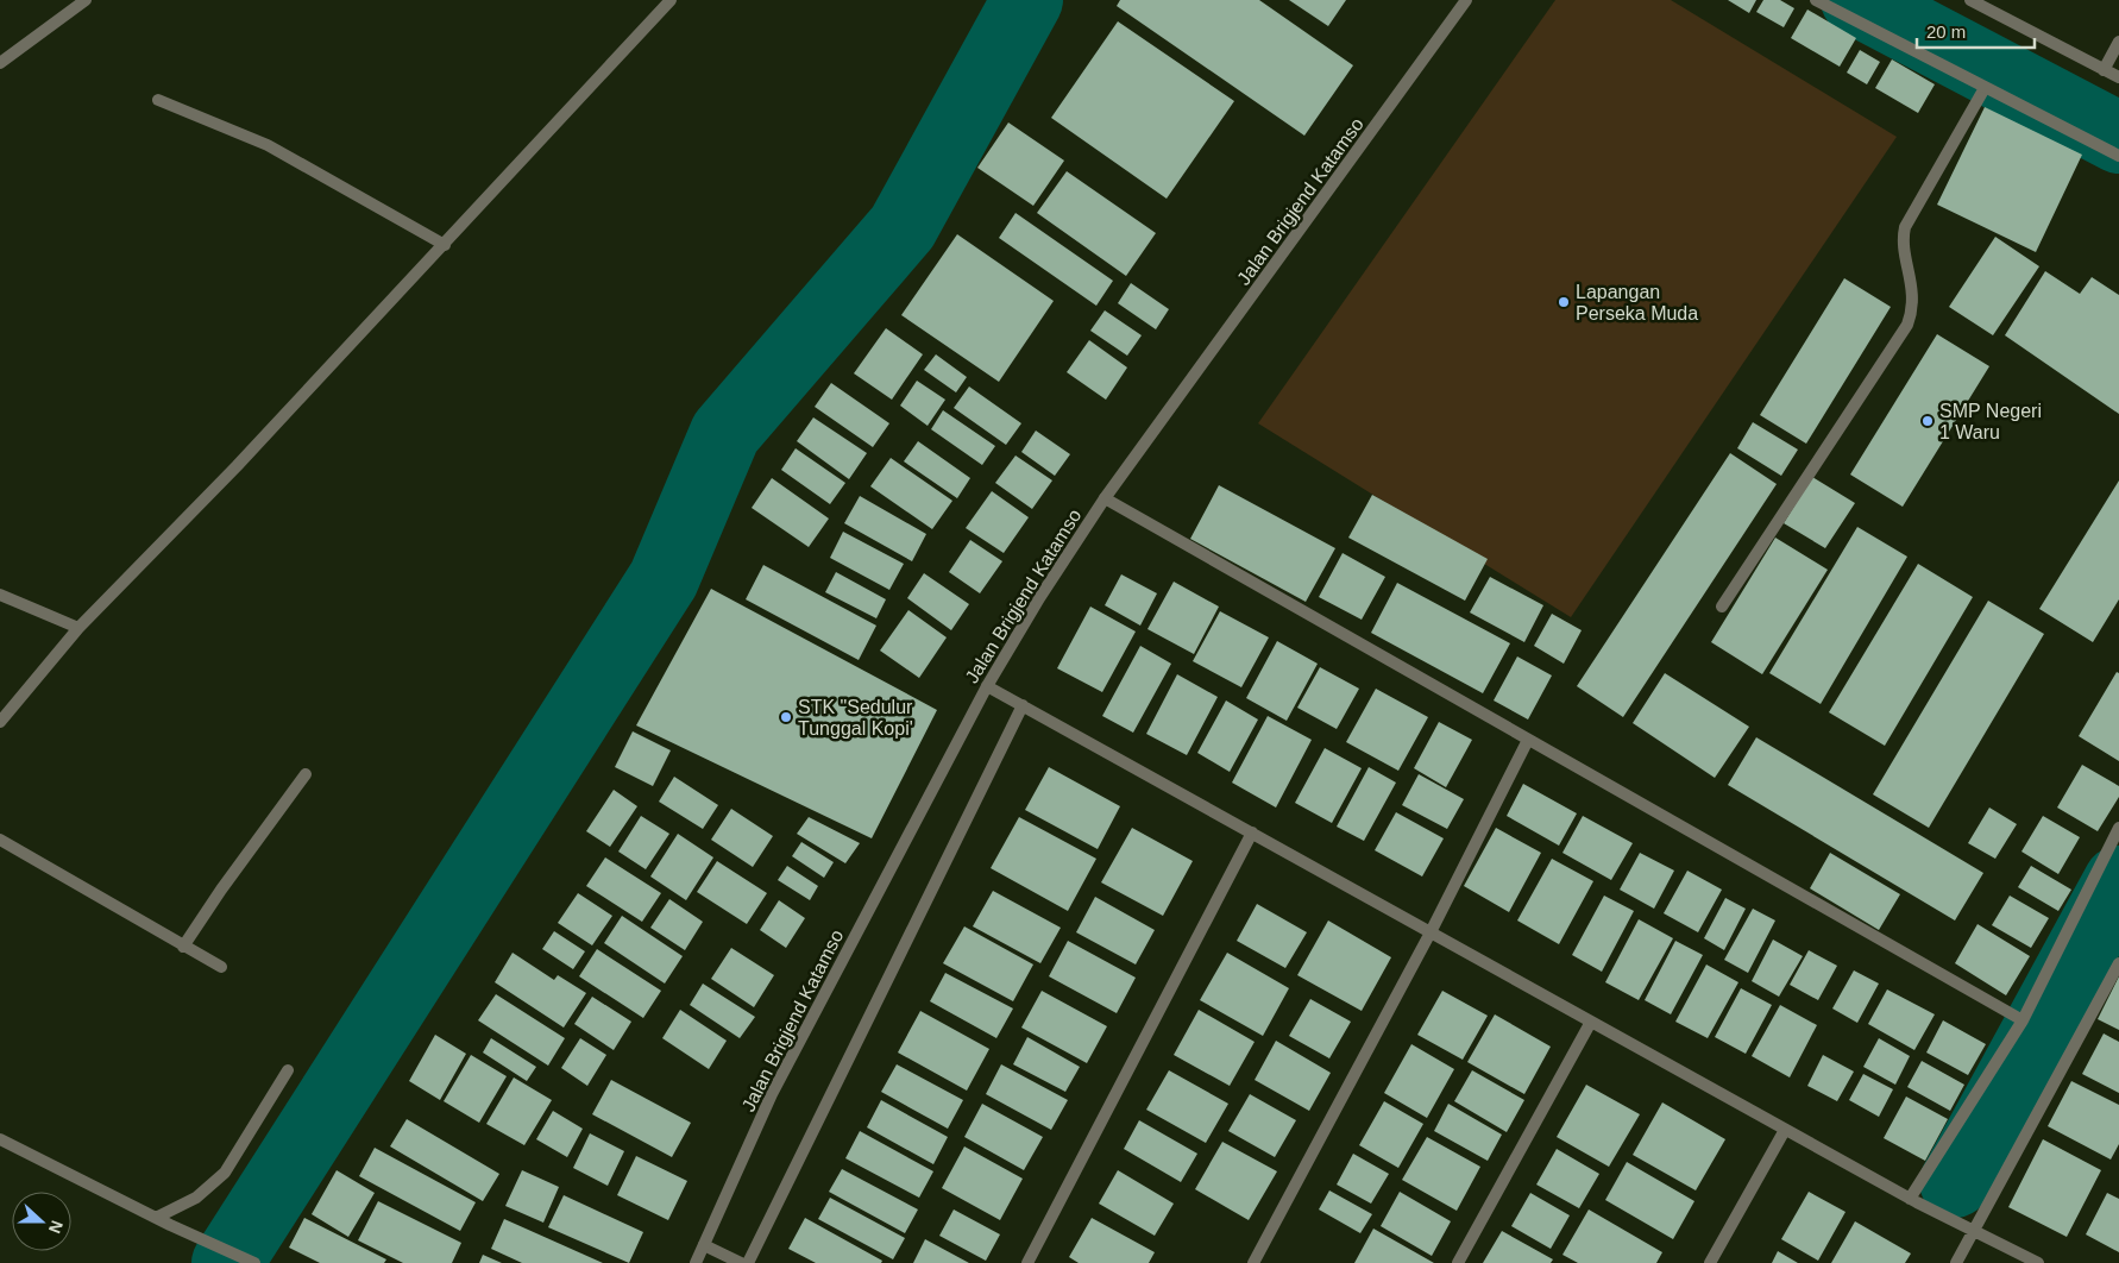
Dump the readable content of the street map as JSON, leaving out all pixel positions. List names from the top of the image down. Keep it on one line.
{"streets":{"street":["Jalan Brigjend Katamso"]},"places":["Lapangan Perseka Muda","SMP Negeri 1 Waru","STK \"Sedulur Tunggal Kopi'"],"scale_bar":"20 m","north":"right"}
